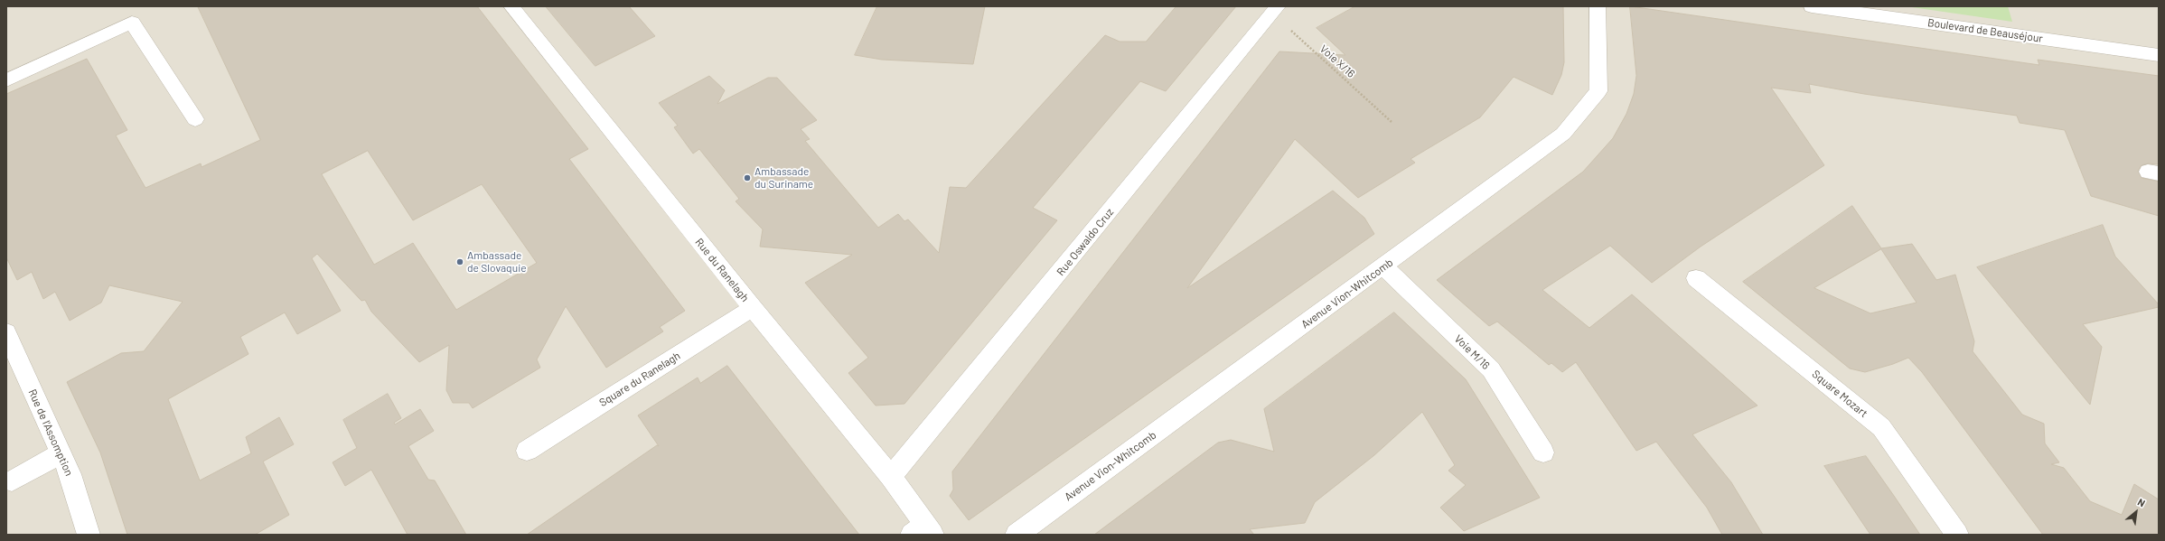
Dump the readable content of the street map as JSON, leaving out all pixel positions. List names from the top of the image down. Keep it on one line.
{"streets":{"street":["Boulevard de Beauséjour","Rue Oswaldo Cruz","Rue du Ranelagh","Avenue Vion-Whitcomb","Voie M/16","Square du Ranelagh","Square Mozart","Rue de l'Assomption"],"path":["Voie X/16"]},"crossings":[["Voie X/16","Rue Oswaldo Cruz"],["Rue Oswaldo Cruz","Rue du Ranelagh"],["Rue du Ranelagh","Square du Ranelagh"],["Avenue Vion-Whitcomb","Voie M/16"]],"places":["Ambassade du Suriname","Ambassade de Slovaquie"],"north":"top right"}
